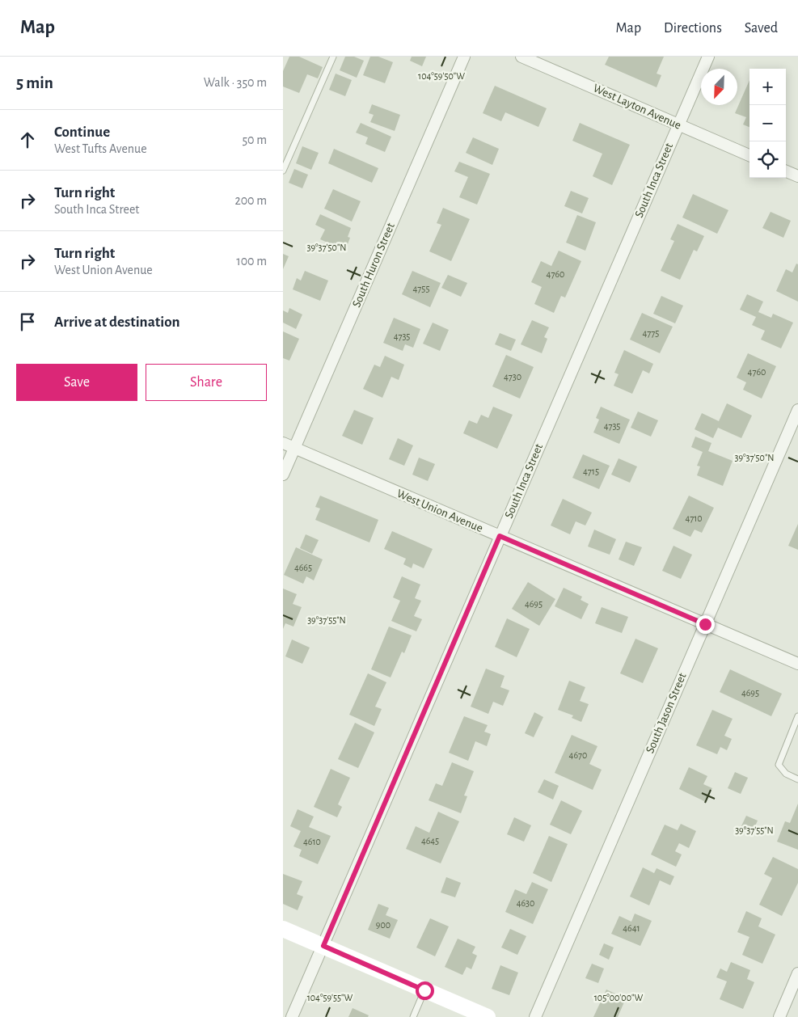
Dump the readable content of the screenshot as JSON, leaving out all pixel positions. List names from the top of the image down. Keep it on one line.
{"streets":{"street":["West Layton Avenue","South Inca Street","South Huron Street","West Union Avenue","South Jason Street"]},"crossings":[["West Layton Avenue","South Inca Street"],["South Inca Street","West Union Avenue"],["South Huron Street","West Union Avenue"],["West Union Avenue","South Jason Street"]],"house_numbers":["4760","4755","4775","4735","4760","4730","4735","4715","4710","4665","4695","4695","4670","4645","4610","4630","900","4641"],"north":"bottom left","page":{"header":"Map","nav":["Map","Directions","Saved"],"heading":["5 min","Walk · 350 m"],"map_buttons":["+","−"],"list":[["Continue","West Tufts Avenue","50 m"],["Turn right","South Inca Street","200 m"],["Turn right","West Union Avenue","100 m"],"Arrive at destination"],"buttons":["Save","Share"]},"coordinates":["104°59'50\"W","39°37'50\"N","39°37'55\"N","104°59'55\"W","105°00'00\"W"]}
